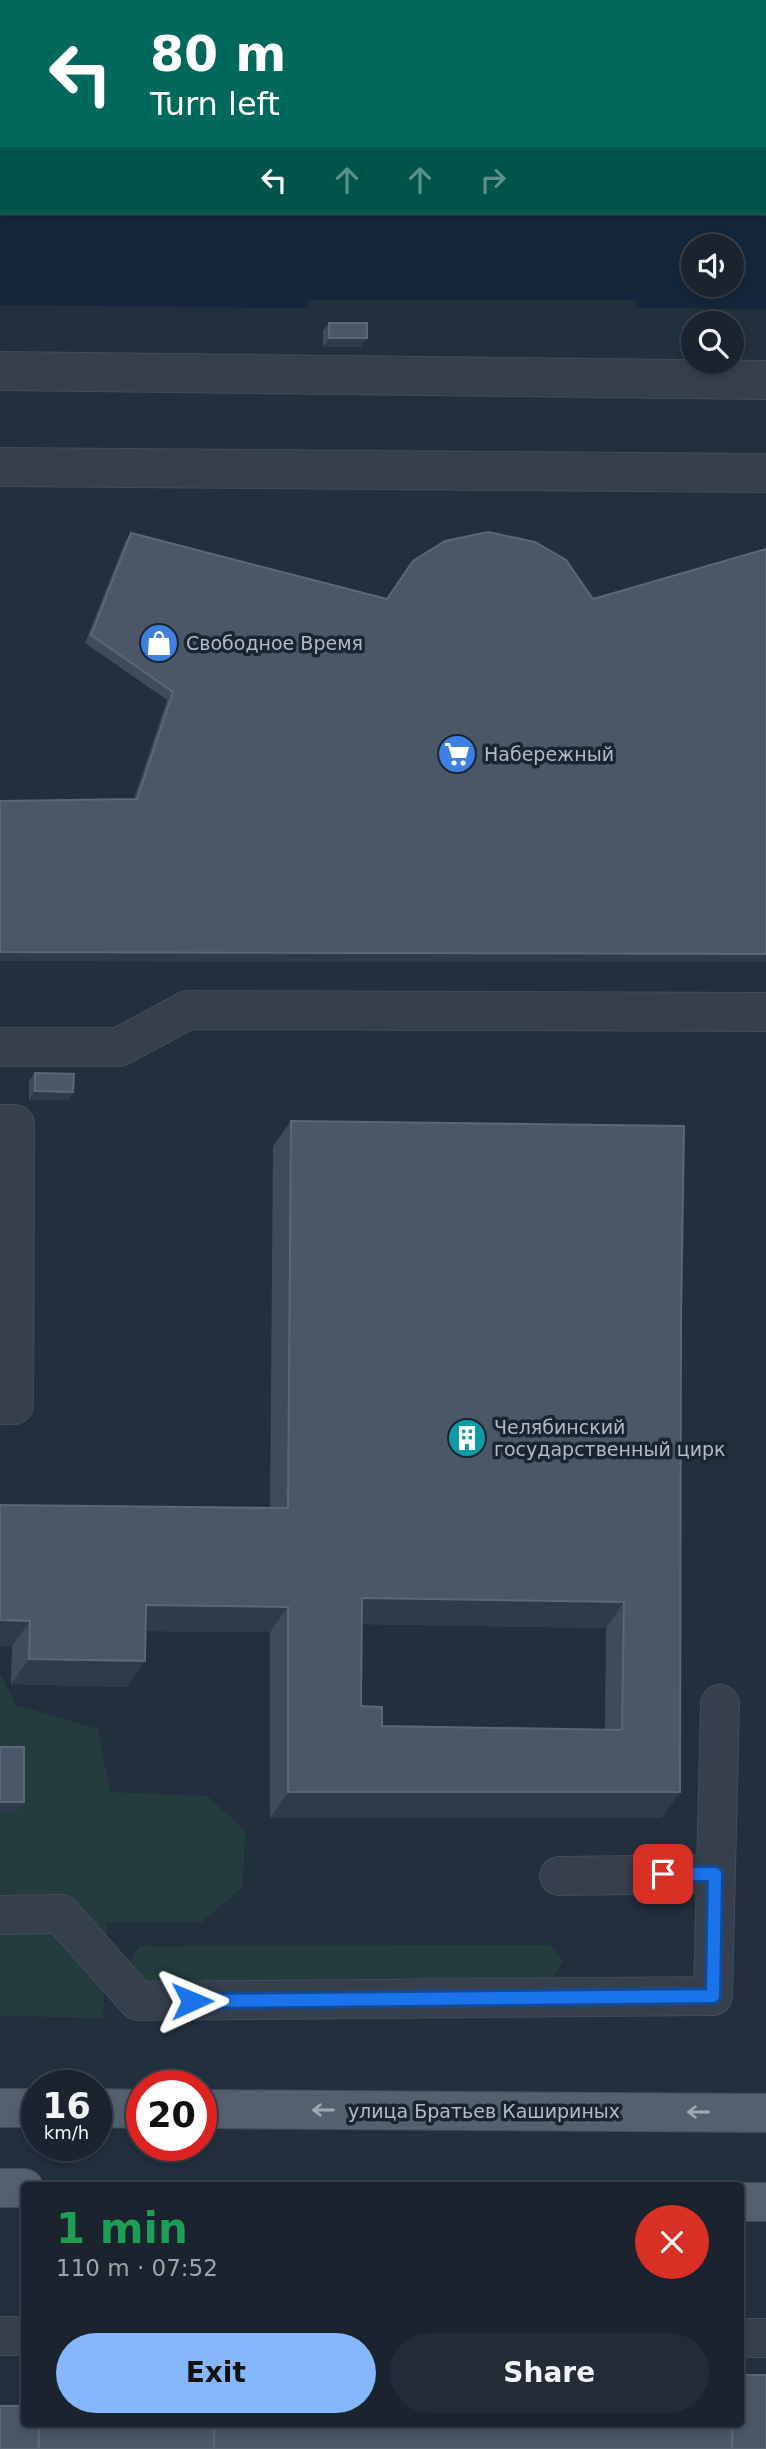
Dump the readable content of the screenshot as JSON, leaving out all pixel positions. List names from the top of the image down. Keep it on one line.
{"streets":{"main road":["улица Братьев Кашириных"]},"one_way":["улица Братьев Кашириных"],"places":{"shop":["Свободное Время"],"supermarket":["Набережный"],"building":["Челябинский государственный цирк"]},"page":{"turn":["80 m","Turn left"],"speed":"16 km/h","limit":"20","heading":["1 min","110 m · 07:52"],"buttons":["Exit","Share"]}}
